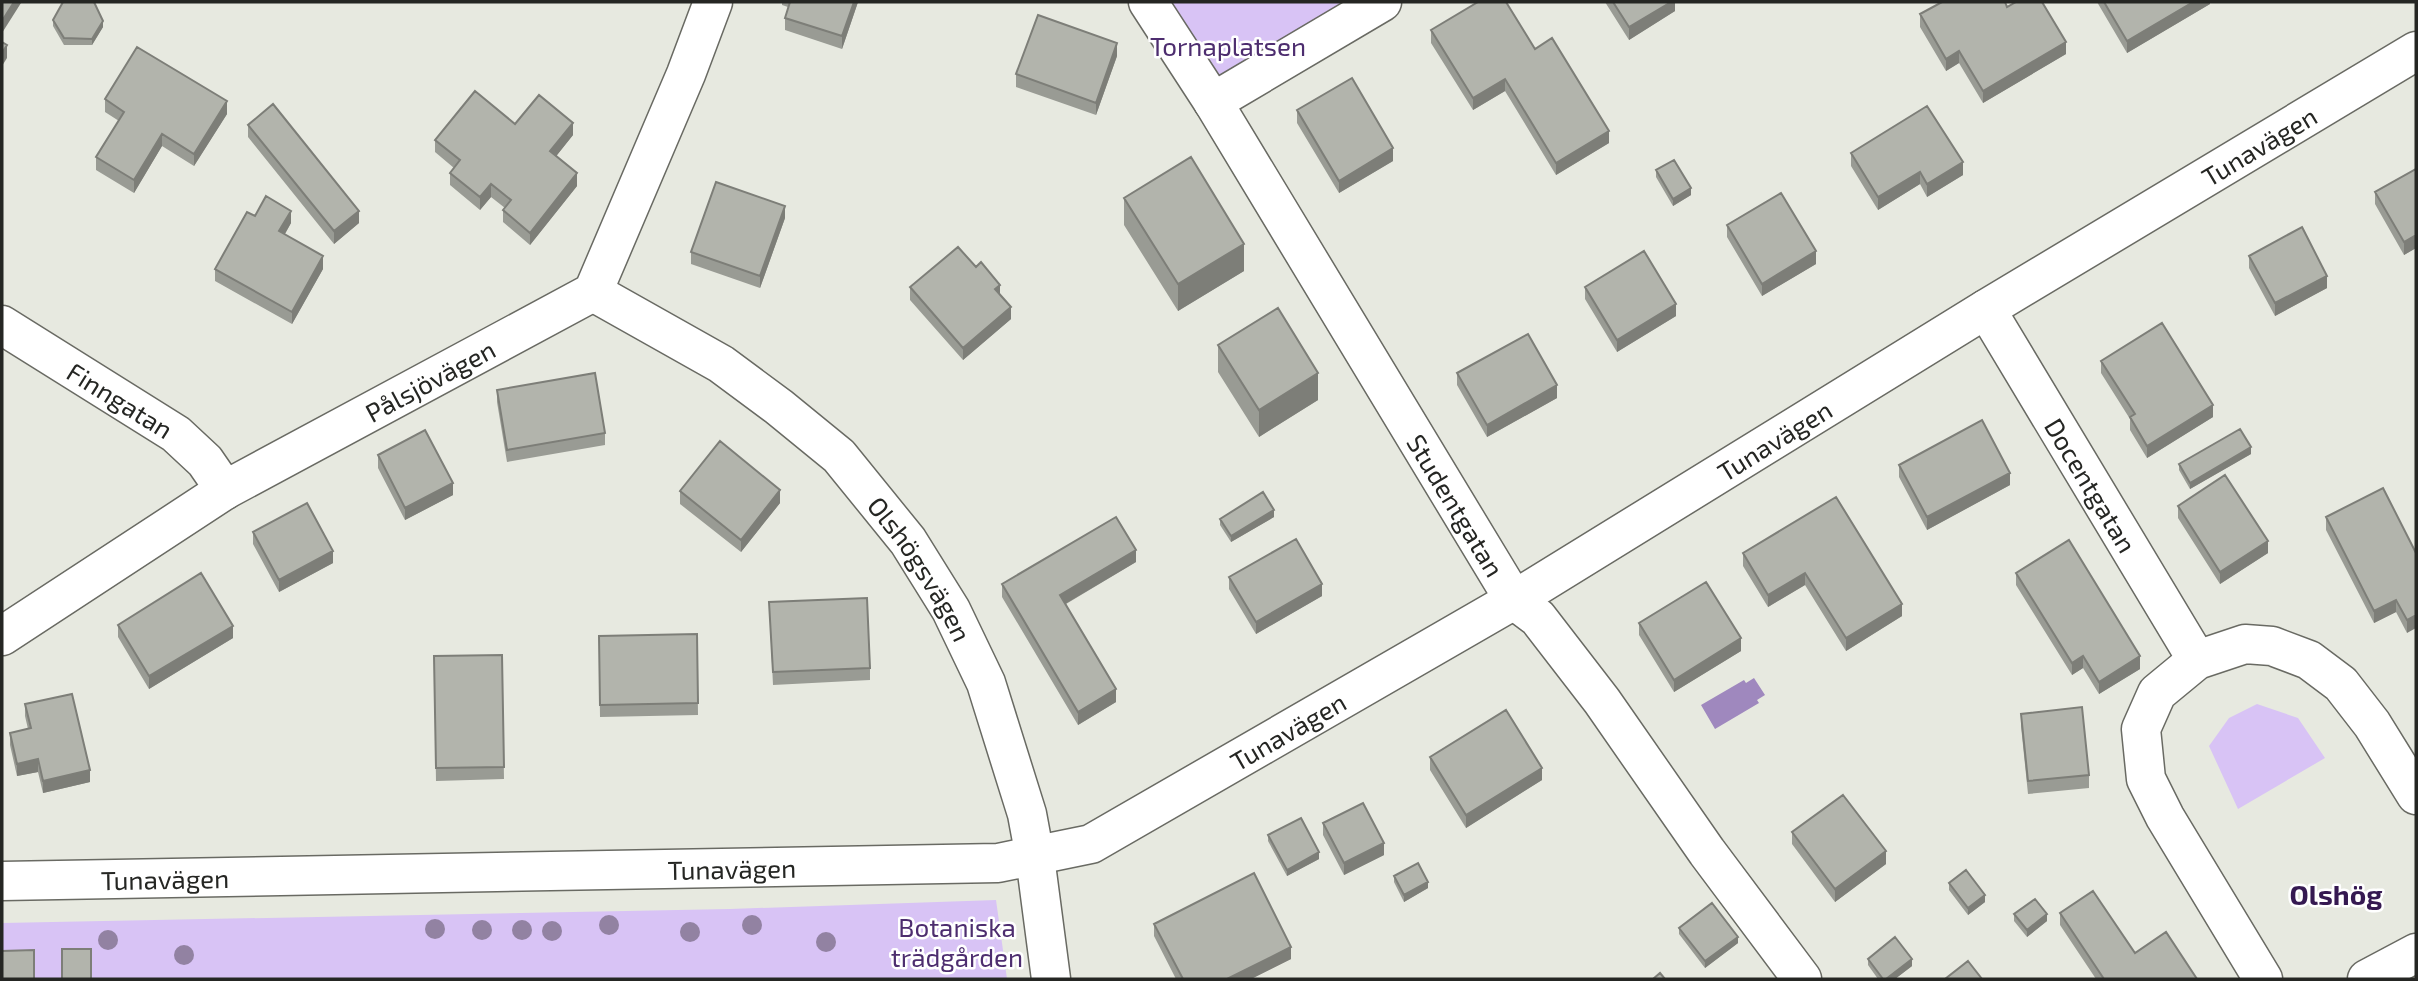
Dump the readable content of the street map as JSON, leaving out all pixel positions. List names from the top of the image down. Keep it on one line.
{"streets":{"street":["Tunavägen","Pålsjövägen","Finngatan","Docentgatan","Studentgatan","Olshögsvägen"]},"crossings":[["Tunavägen","Docentgatan"],["Tunavägen","Studentgatan"],["Tunavägen","Olshögsvägen"],["Pålsjövägen","Finngatan"],["Pålsjövägen","Olshögsvägen"]],"districts":["Olshög"],"parks":["Tornaplatsen","Botaniska trädgården"]}
